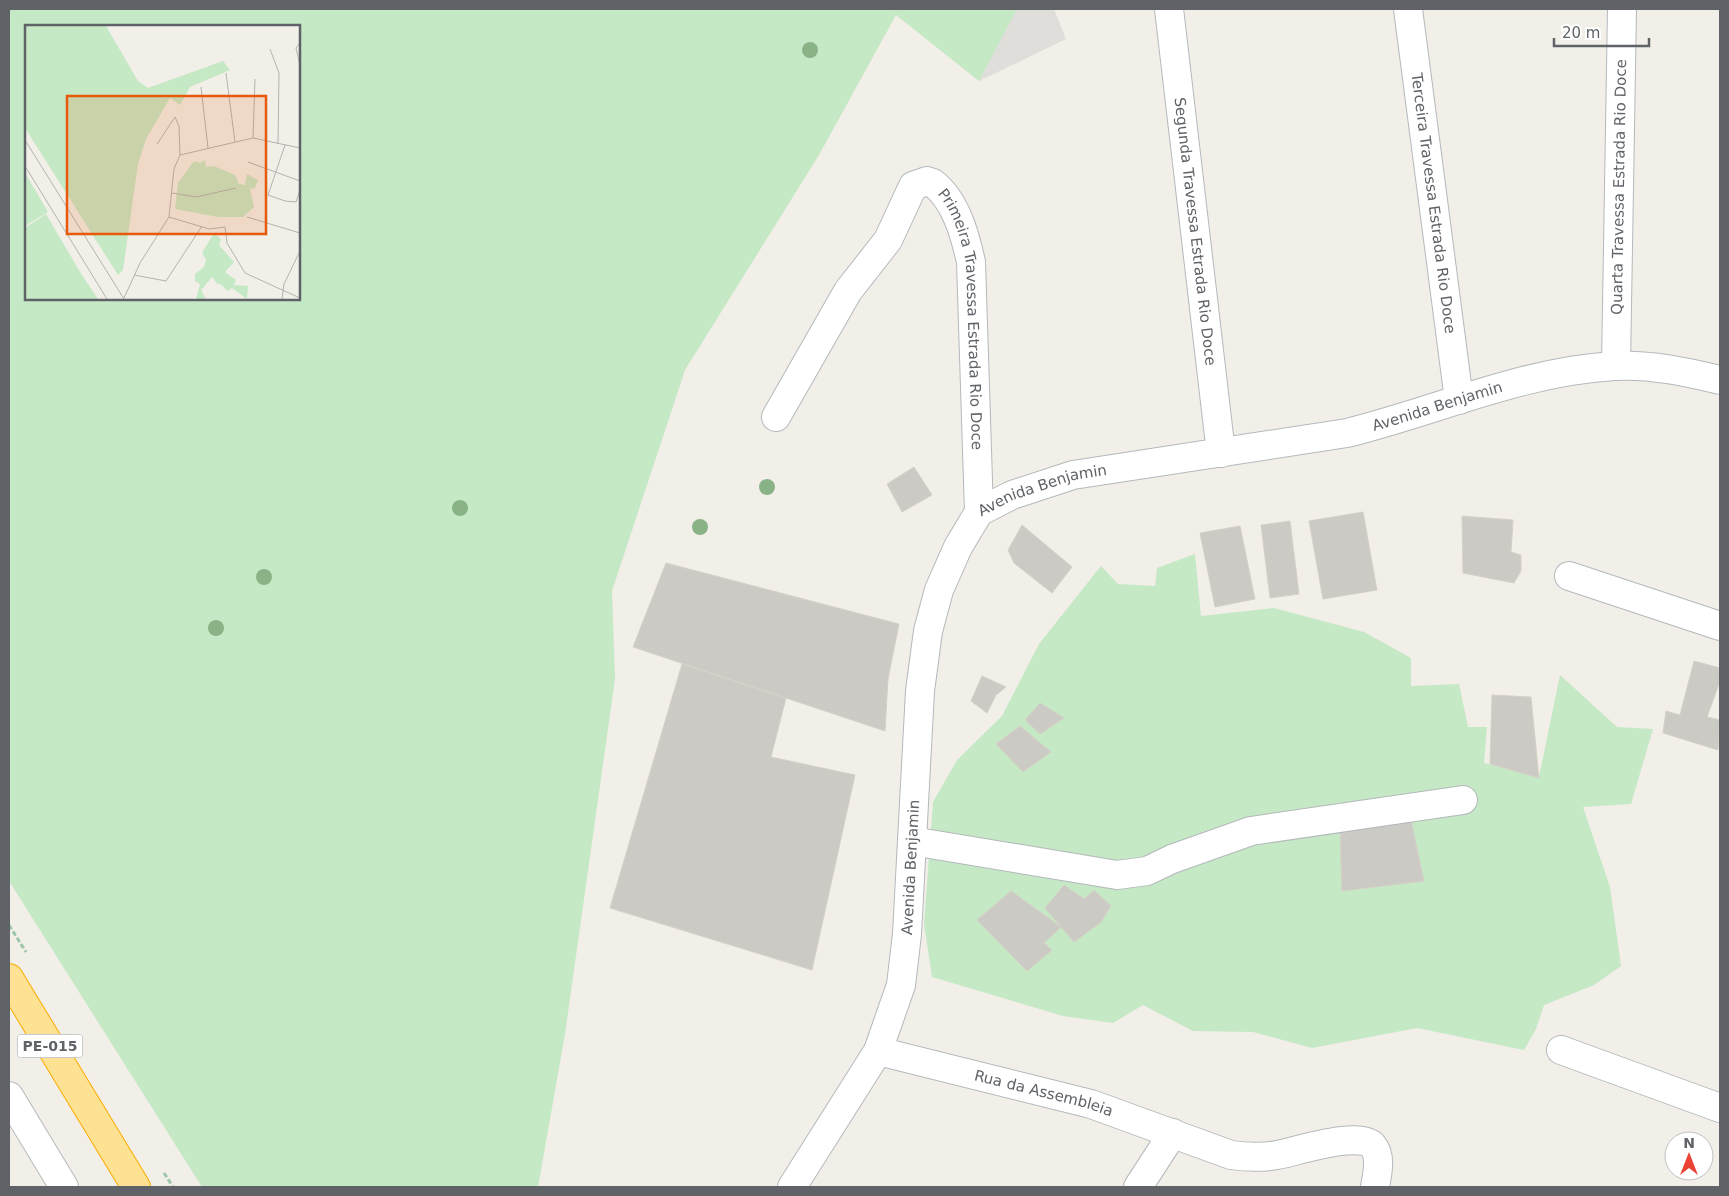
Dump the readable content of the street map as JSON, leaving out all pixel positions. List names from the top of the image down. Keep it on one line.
{"streets":{"highway":["PE-015"],"street":["Quarta Travessa Estrada Rio Doce","Terceira Travessa Estrada Rio Doce","Segunda Travessa Estrada Rio Doce","Primeira Travessa Estrada Rio Doce","Avenida Benjamin","Rua da Assembleia"]},"crossings":[["Quarta Travessa Estrada Rio Doce","Avenida Benjamin"],["Terceira Travessa Estrada Rio Doce","Avenida Benjamin"],["Segunda Travessa Estrada Rio Doce","Avenida Benjamin"],["Primeira Travessa Estrada Rio Doce","Avenida Benjamin"],["Avenida Benjamin","Rua da Assembleia"]],"scale_bar":"20 m","north":"top"}
